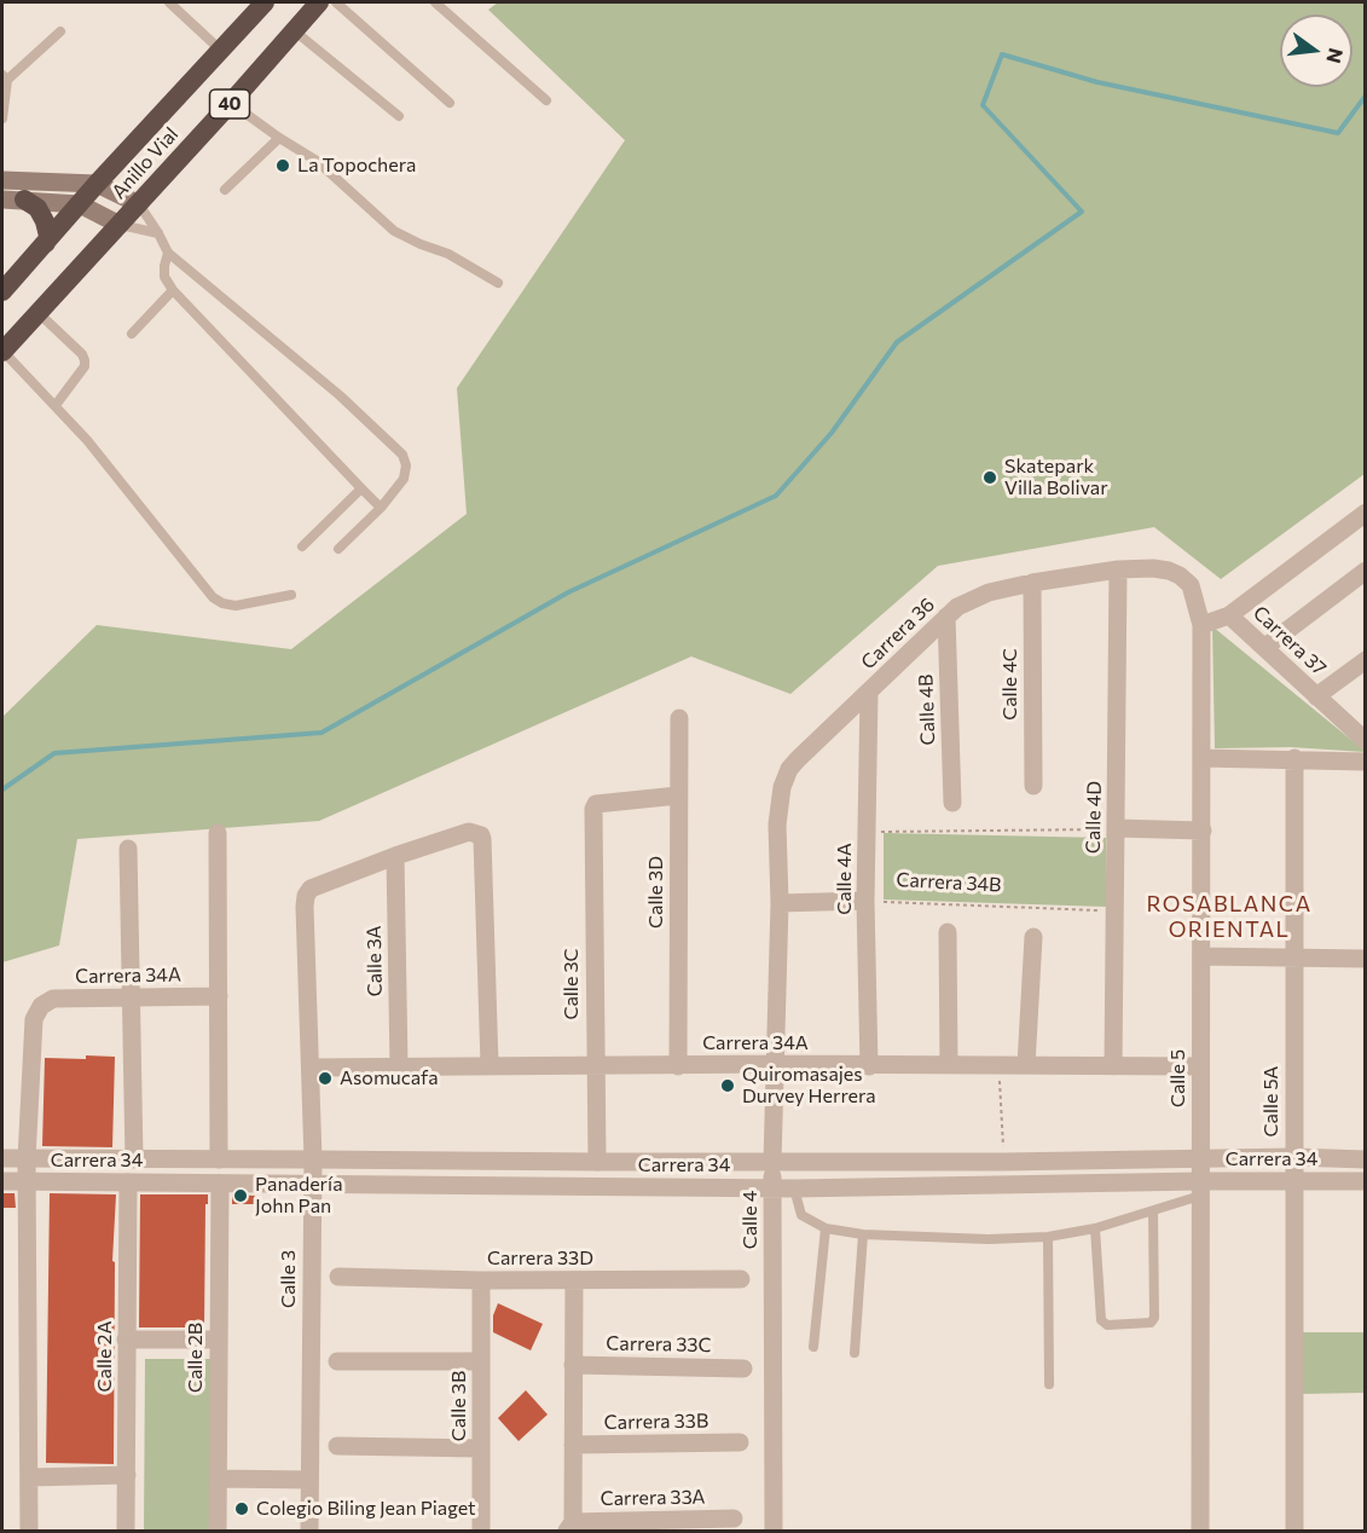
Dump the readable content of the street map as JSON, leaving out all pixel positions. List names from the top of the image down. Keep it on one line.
{"streets":{"highway":["40","Anillo Vial"],"street":["Carrera 36","Carrera 37","Calle 4C","Calle 4B","Calle 4D","Calle 4A","Calle 3D","Calle 3A","Carrera 34A","Calle 3C","Calle 5","Calle 5A","Carrera 34","Calle 4","Carrera 33D","Calle 3","Carrera 33C","Calle 2A","Calle 2B","Calle 3B","Carrera 33B","Carrera 33A"],"path":["Carrera 34B"]},"crossings":[["Carrera 36","Calle 4C"],["Carrera 36","Calle 4B"],["Carrera 36","Calle 4D"],["Carrera 36","Calle 4A"],["Carrera 36","Calle 4"],["Carrera 37","Calle 5"],["Calle 4D","Carrera 34B"],["Calle 4D","Carrera 34A"],["Calle 4A","Carrera 34B"],["Calle 4A","Carrera 34A"],["Calle 3D","Carrera 34A"],["Calle 3D","Calle 3C"],["Calle 3A","Carrera 34A"],["Calle 3A","Calle 3"],["Carrera 34A","Calle 3C"],["Carrera 34A","Calle 5"],["Carrera 34A","Carrera 34"],["Carrera 34A","Calle 4"],["Carrera 34A","Calle 3"],["Calle 3C","Carrera 34"],["Calle 5","Carrera 34"],["Calle 5A","Carrera 34"],["Carrera 34","Calle 4"],["Carrera 34","Calle 3"],["Carrera 34","Calle 2A"],["Carrera 34","Calle 2B"],["Carrera 33D","Calle 3B"]],"districts":["ROSABLANCA ORIENTAL"],"places":["La Topochera","Skatepark Villa Bolivar","Asomucafa","Quiromasajes Durvey Herrera","Panadería John Pan","Colegio Biling Jean Piaget"],"north":"right"}
